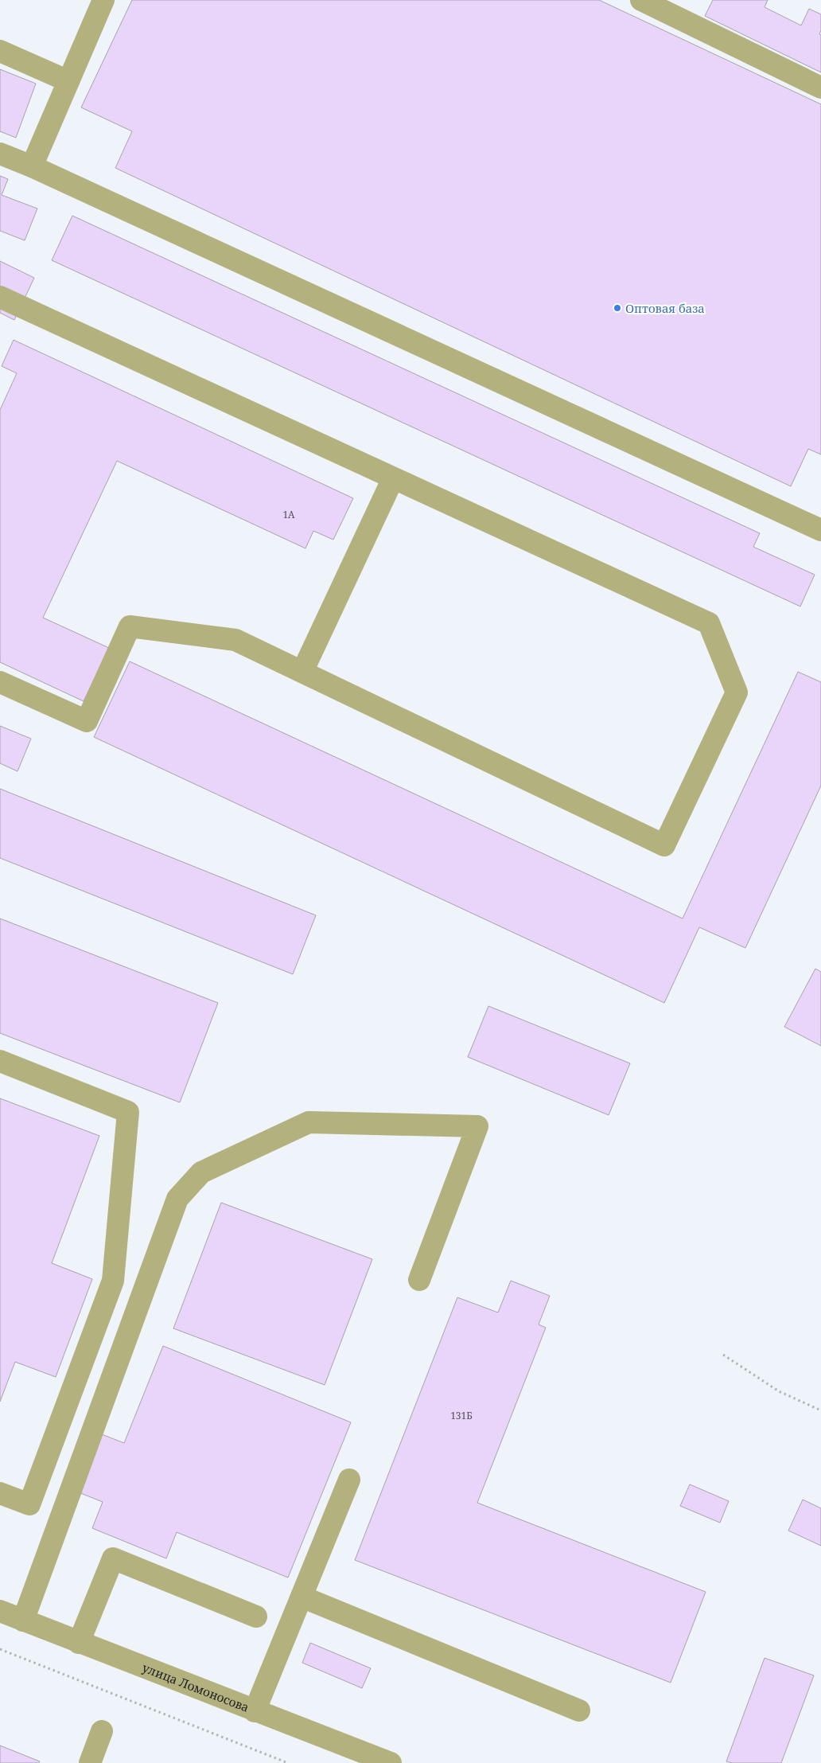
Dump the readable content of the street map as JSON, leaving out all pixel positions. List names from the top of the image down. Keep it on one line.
{"streets":{"street":["улица Ломоносова"]},"places":["Оптовая база"],"house_numbers":["1А","131Б"]}
